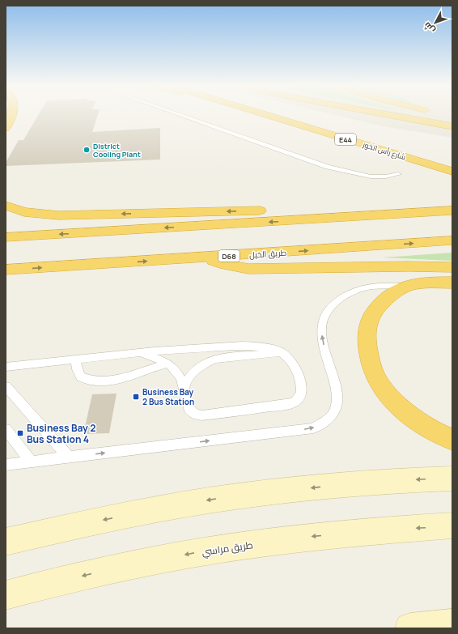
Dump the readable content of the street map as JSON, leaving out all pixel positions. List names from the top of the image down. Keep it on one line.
{"streets":{"highway":["E44","شارع رأس الخور","طريق الخيل","D68"],"street":["طريق مراسي"]},"places":{"other":["District Cooling Plant"],"transit":["Business Bay 2 Bus Station","Business Bay 2 Bus Station 4"]},"north":"bottom left"}
